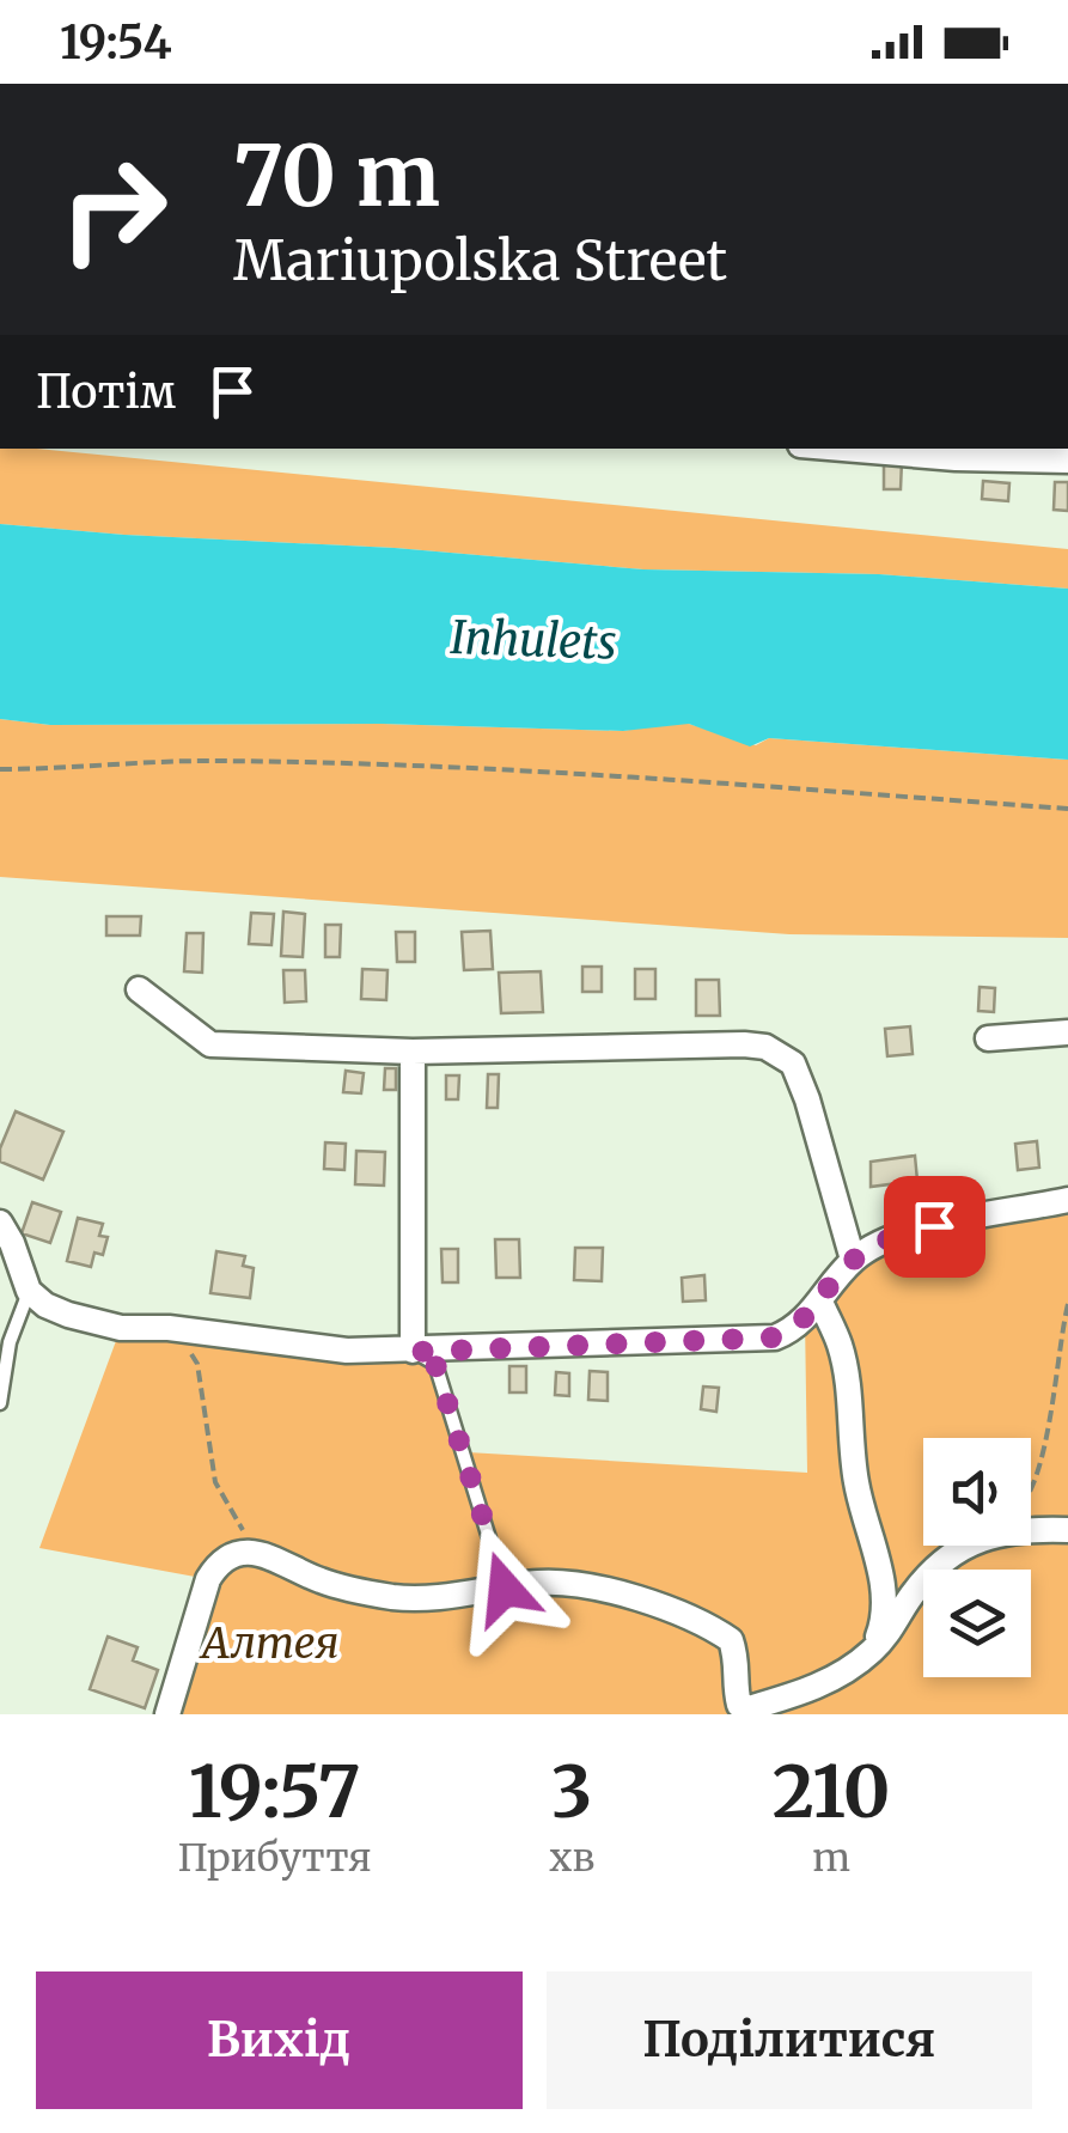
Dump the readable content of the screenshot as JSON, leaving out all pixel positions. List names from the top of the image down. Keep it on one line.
{"water":["Inhulets"],"parks":["Алтея"],"page":{"status":"19:54","turn":["70 m","Mariupolska Street"],"then":"Потім","eta":["19:57","Прибуття","3","хв","210","m"],"buttons":["Вихід","Поділитися"]}}
